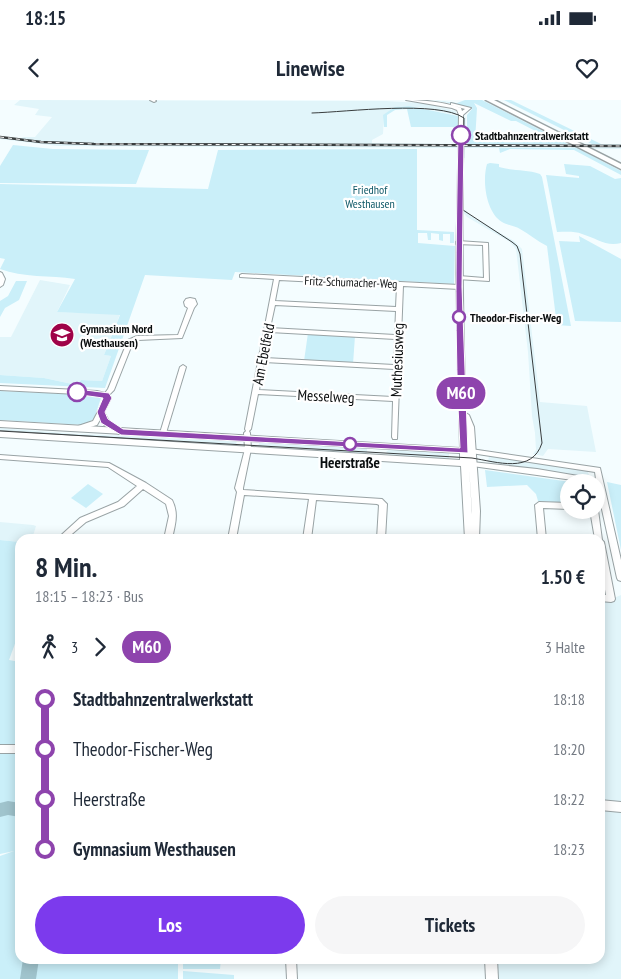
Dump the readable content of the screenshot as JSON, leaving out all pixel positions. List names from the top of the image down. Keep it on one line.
{"streets":{"street":["Fritz-Schumacher-Weg","Am Ebelfeld","Muthesiusweg","Messelweg"]},"crossings":[["Fritz-Schumacher-Weg","Am Ebelfeld"],["Fritz-Schumacher-Weg","Muthesiusweg"],["Am Ebelfeld","Messelweg"],["Muthesiusweg","Messelweg"]],"parks":["Friedhof Westhausen"],"places":{"other":["Stadtbahnzentralwerkstatt","Theodor-Fischer-Weg","Heerstraße"],"school or university":["Gymnasium Nord (Westhausen)"]},"lines":["bus line M60"],"page":{"status":"18:15","header":"Linewise","on_map":"M60","heading":["8 Min.","18:15 – 18:23 · Bus","1.50 €"],"legs":["3","M60","3 Halte"],"list":[{"name":"Stadtbahnzentralwerkstatt","value":"18:18"},{"name":"Theodor-Fischer-Weg","value":"18:20"},{"name":"Heerstraße","value":"18:22"},{"name":"Gymnasium Westhausen","value":"18:23"}],"buttons":["Los","Tickets"]}}
